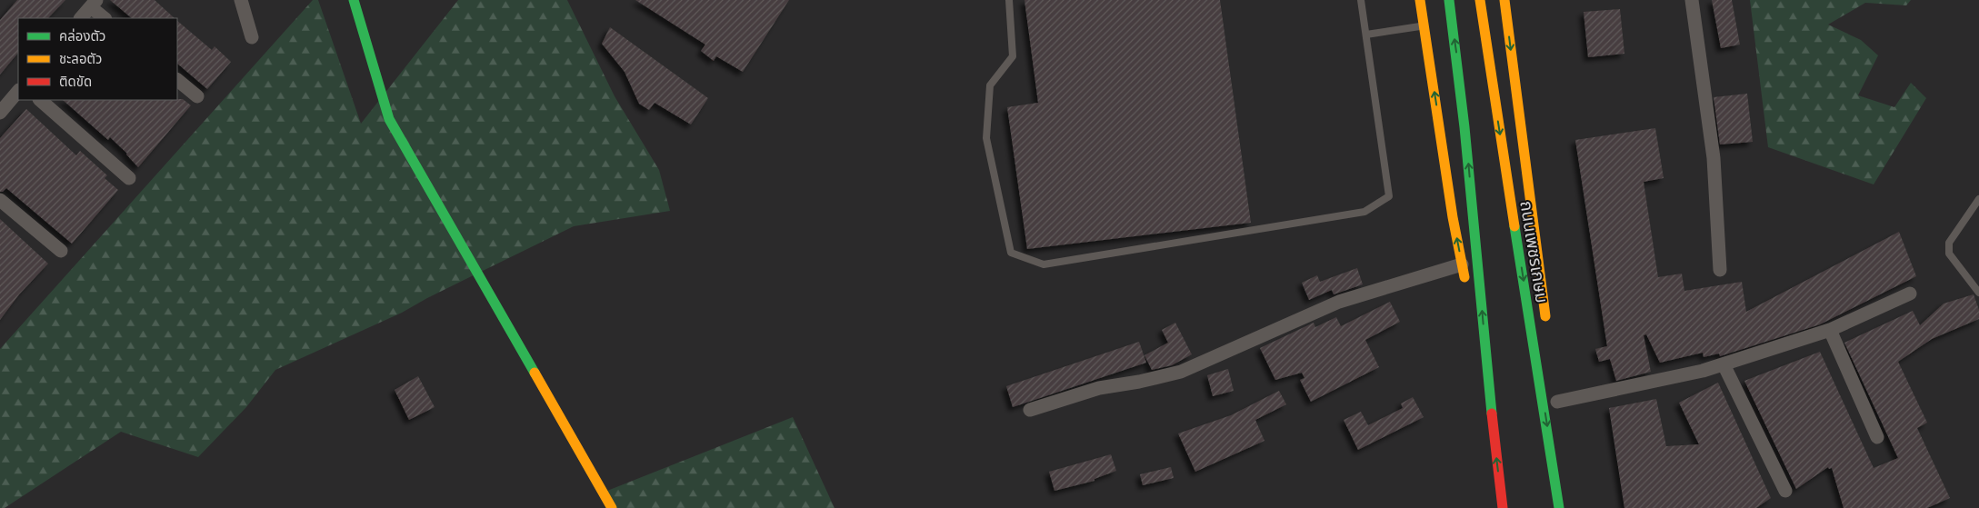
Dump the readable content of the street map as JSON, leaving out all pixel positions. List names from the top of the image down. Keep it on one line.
{"streets":{"main road":["ถนนเพชรเกษม"]},"legend":["คล่องตัว","ชะลอตัว","ติดขัด"]}
